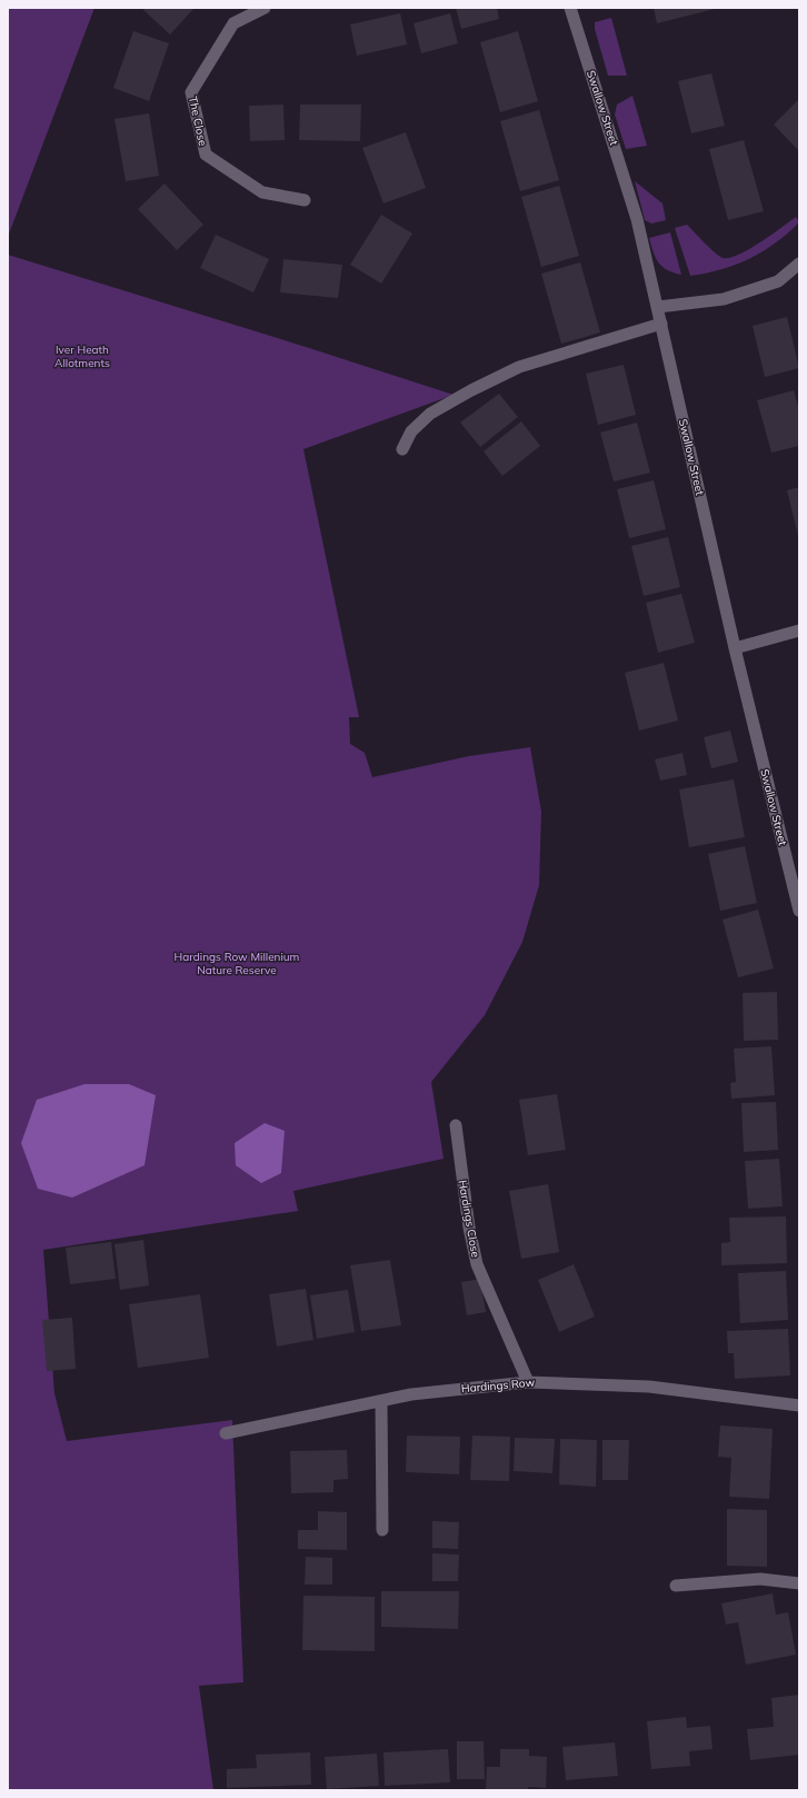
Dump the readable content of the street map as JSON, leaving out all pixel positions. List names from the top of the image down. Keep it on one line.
{"streets":{"street":["Swallow Street","The Close","Hardings Close","Hardings Row"]},"crossings":[["Hardings Close","Hardings Row"]],"parks":["Iver Heath Allotments","Hardings Row Millenium Nature Reserve"]}
